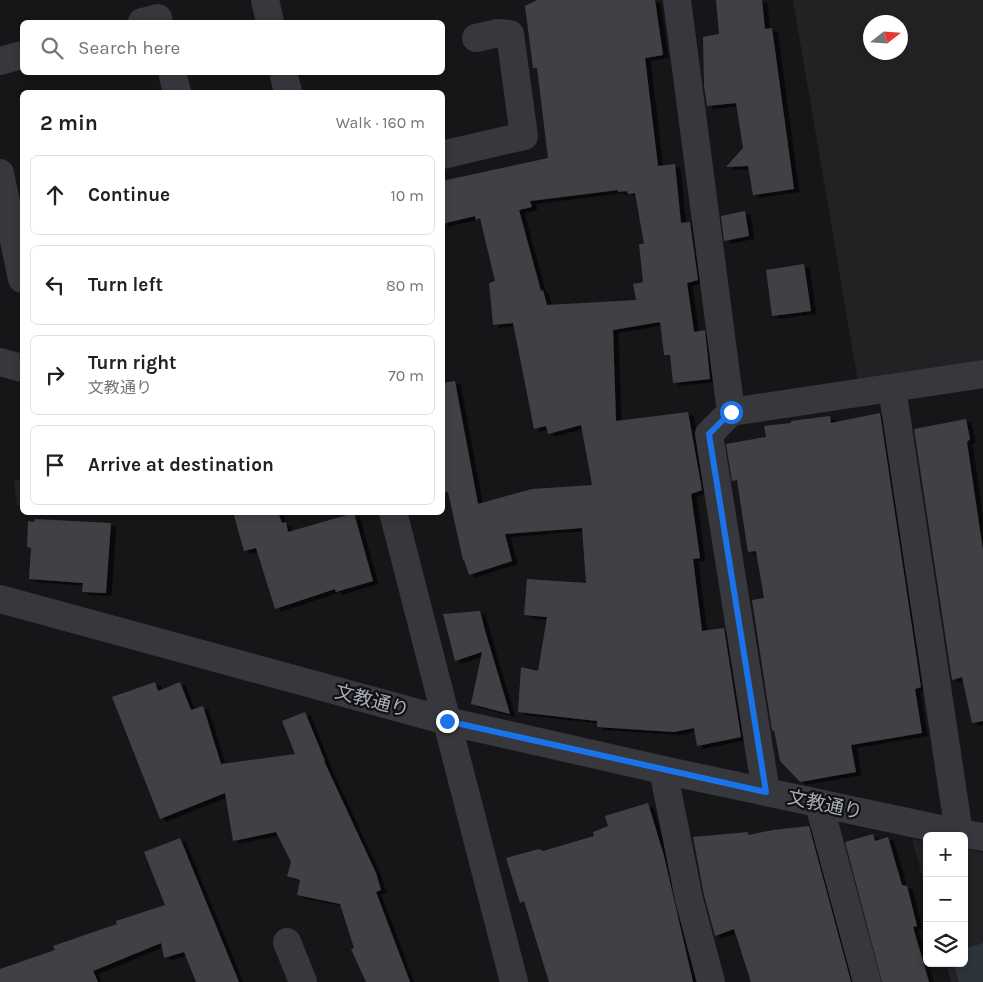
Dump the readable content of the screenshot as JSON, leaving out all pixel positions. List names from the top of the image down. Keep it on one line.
{"streets":{"street":["文教通り"]},"north":"right","page":{"search":"Search here","heading":["2 min","Walk · 160 m"],"list":[["Continue","10 m"],["Turn left","80 m"],["Turn right","文教通り","70 m"],"Arrive at destination"],"map_buttons":["+","−"]}}
